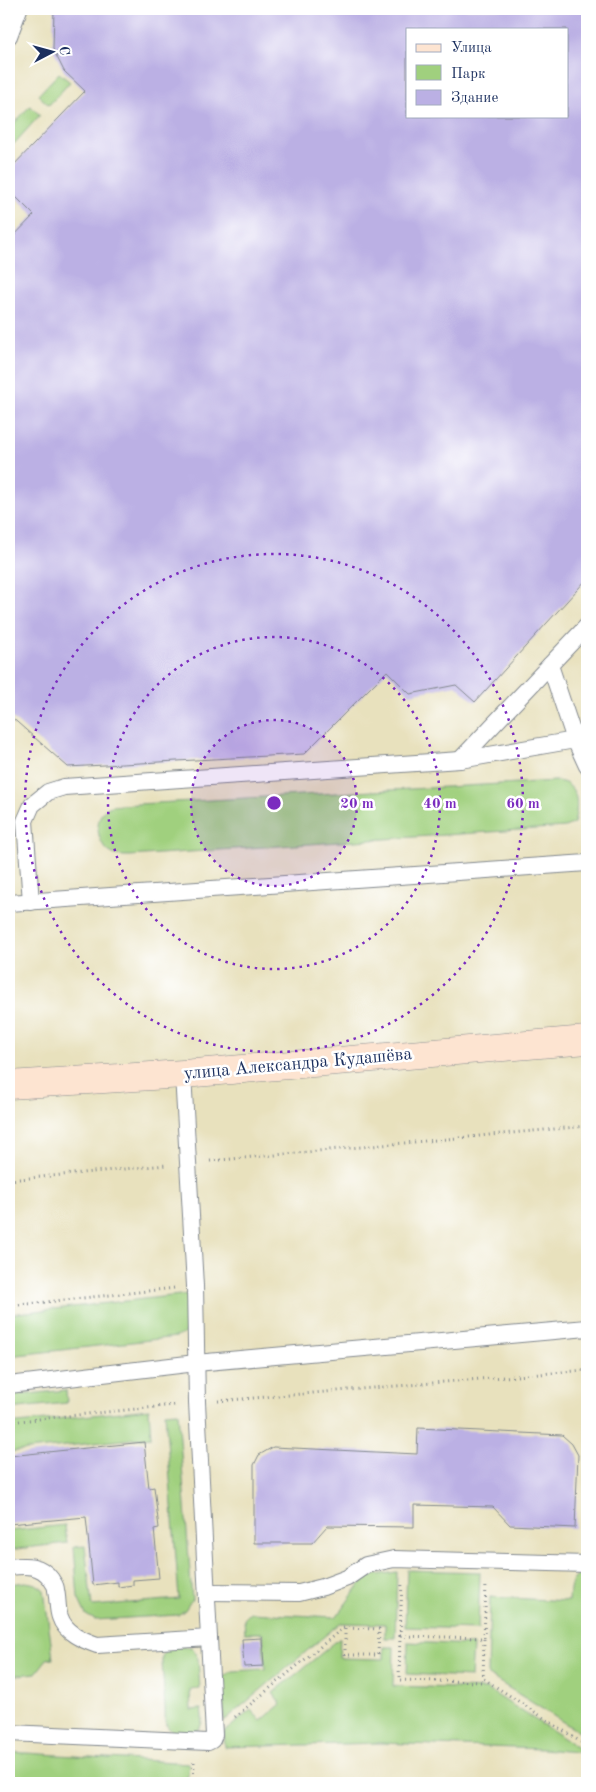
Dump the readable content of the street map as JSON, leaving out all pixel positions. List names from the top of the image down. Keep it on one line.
{"streets":{"main road":["улица Александра Кудашёва"]},"legend":["Улица","Парк","Здание"],"north":"right","rings":["20 m","40 m","60 m"]}
